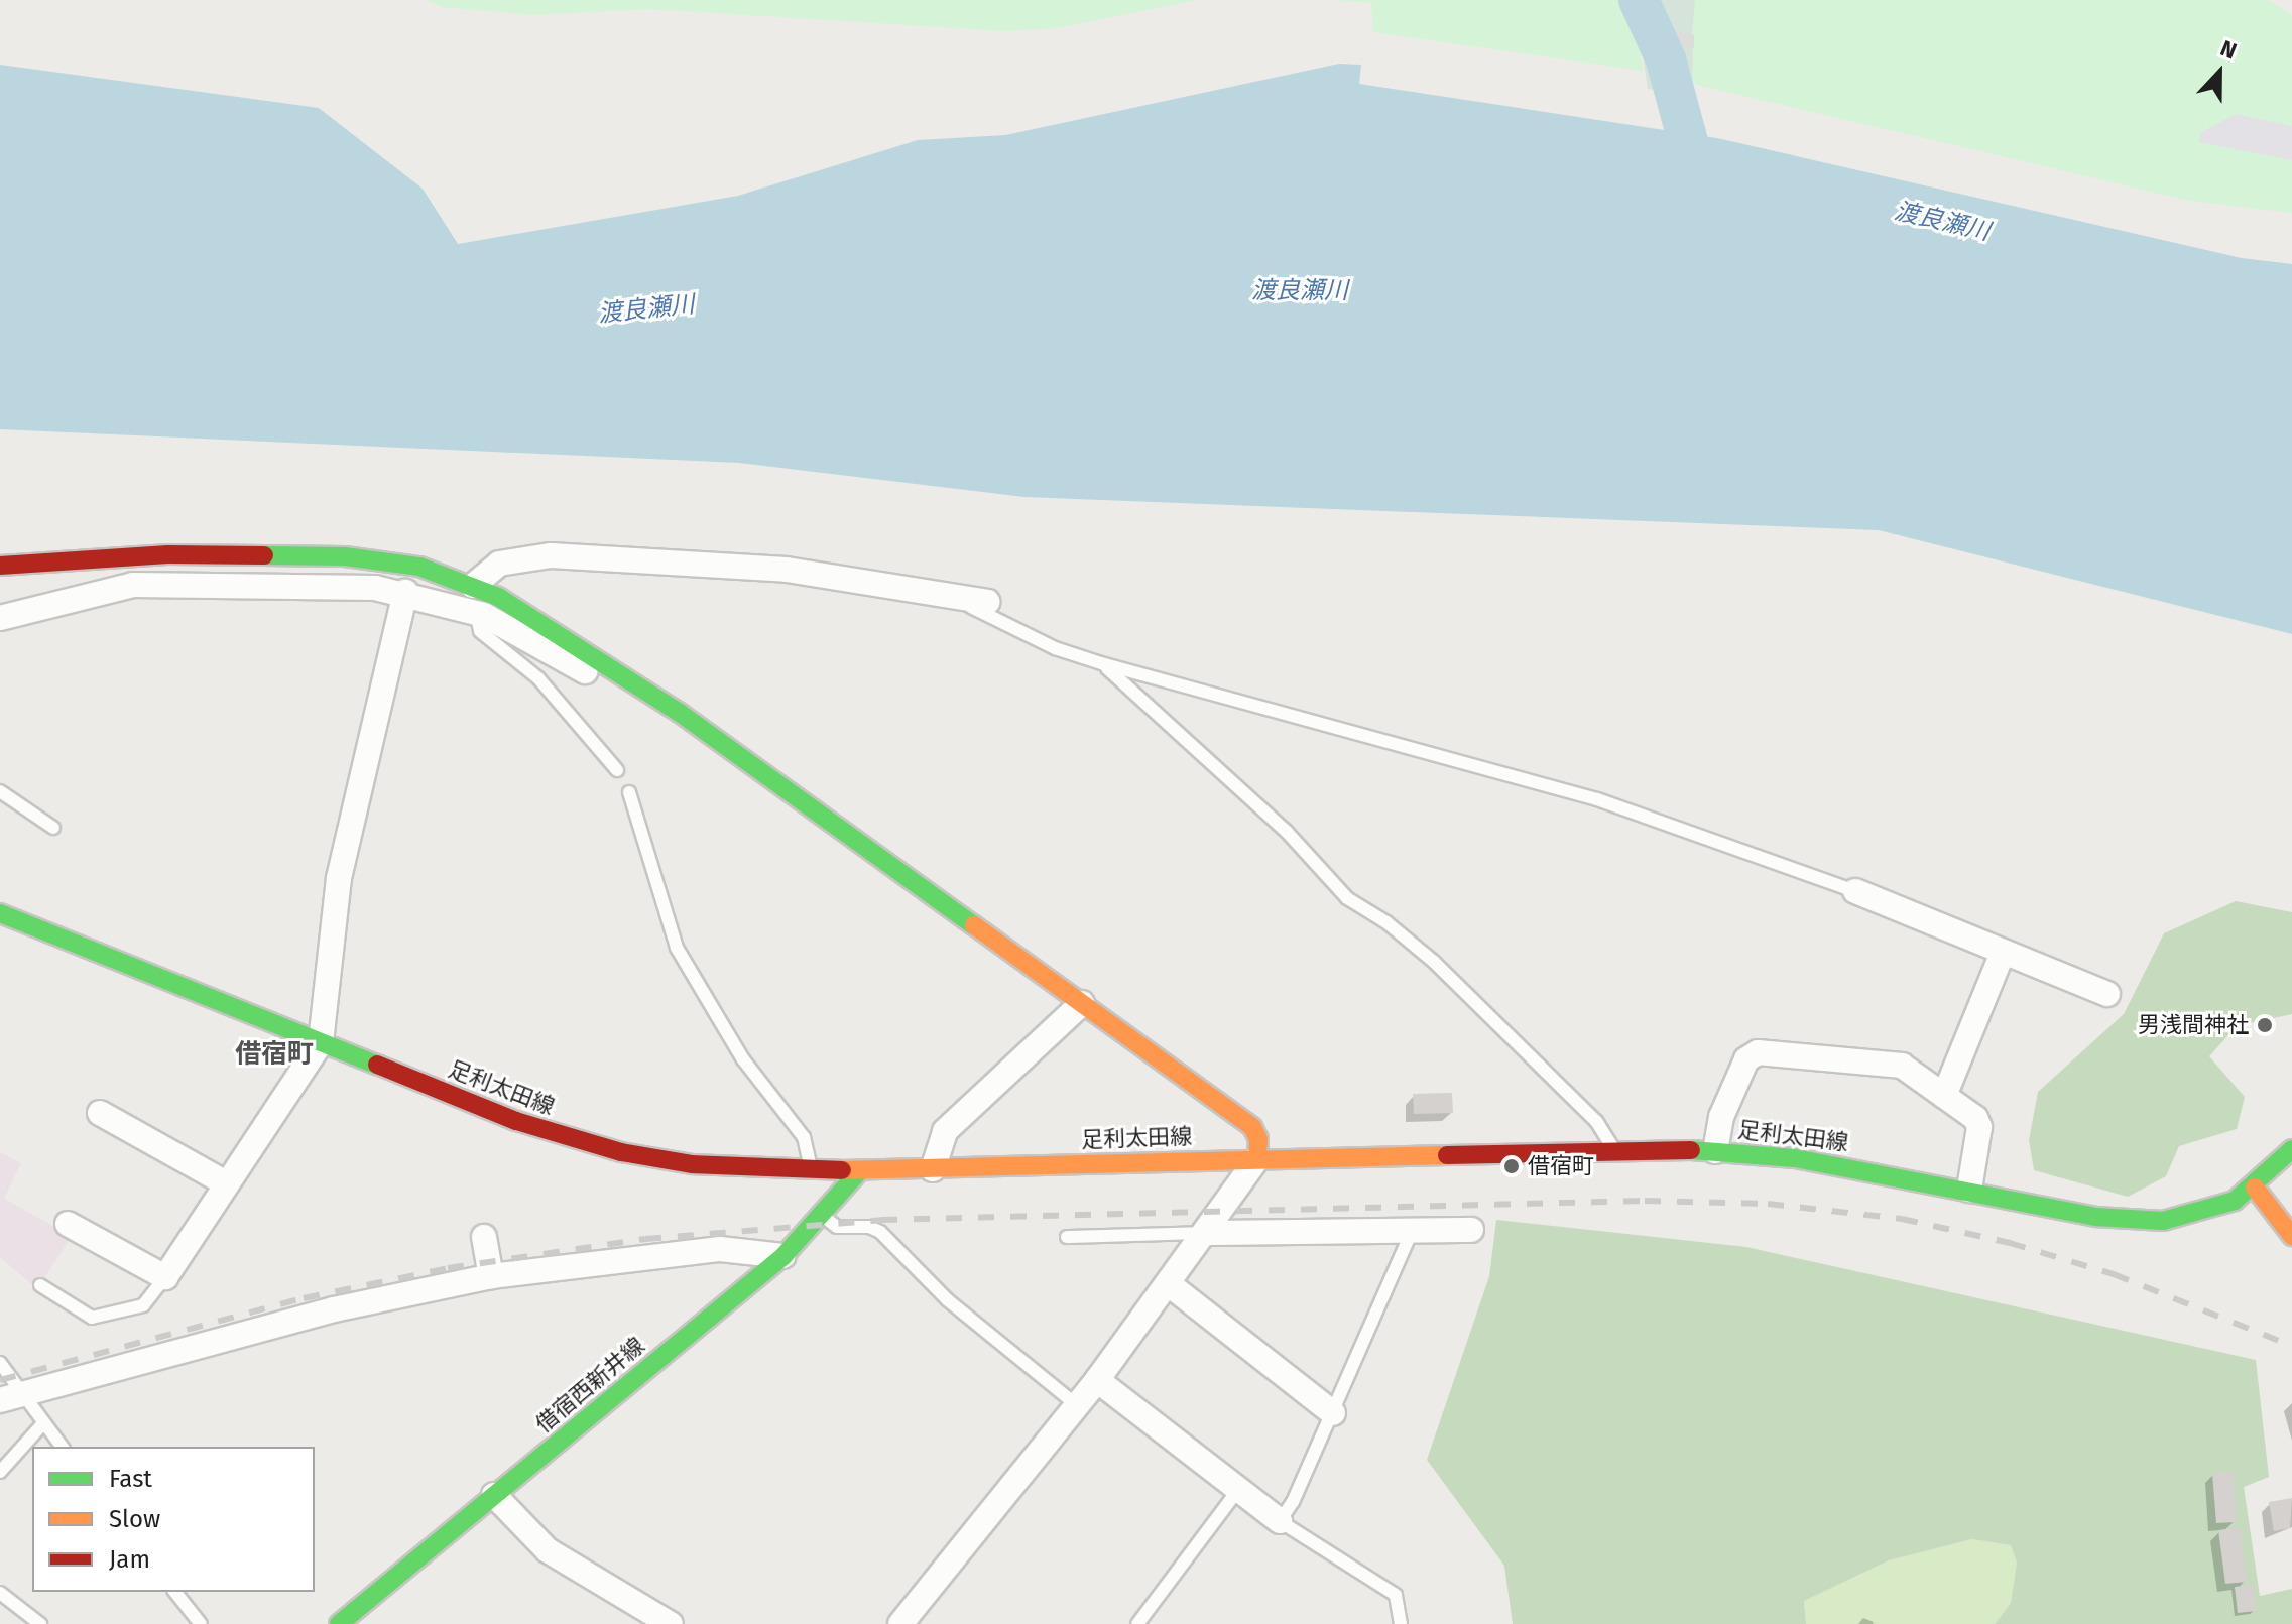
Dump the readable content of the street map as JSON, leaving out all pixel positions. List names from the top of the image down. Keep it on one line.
{"streets":{"main road":["足利太田線","借宿西新井線"]},"crossings":[["足利太田線","借宿西新井線"]],"districts":["借宿町"],"water":["渡良瀬川"],"places":["男浅間神社","借宿町"],"legend":["Fast","Slow","Jam"],"north":"top"}
